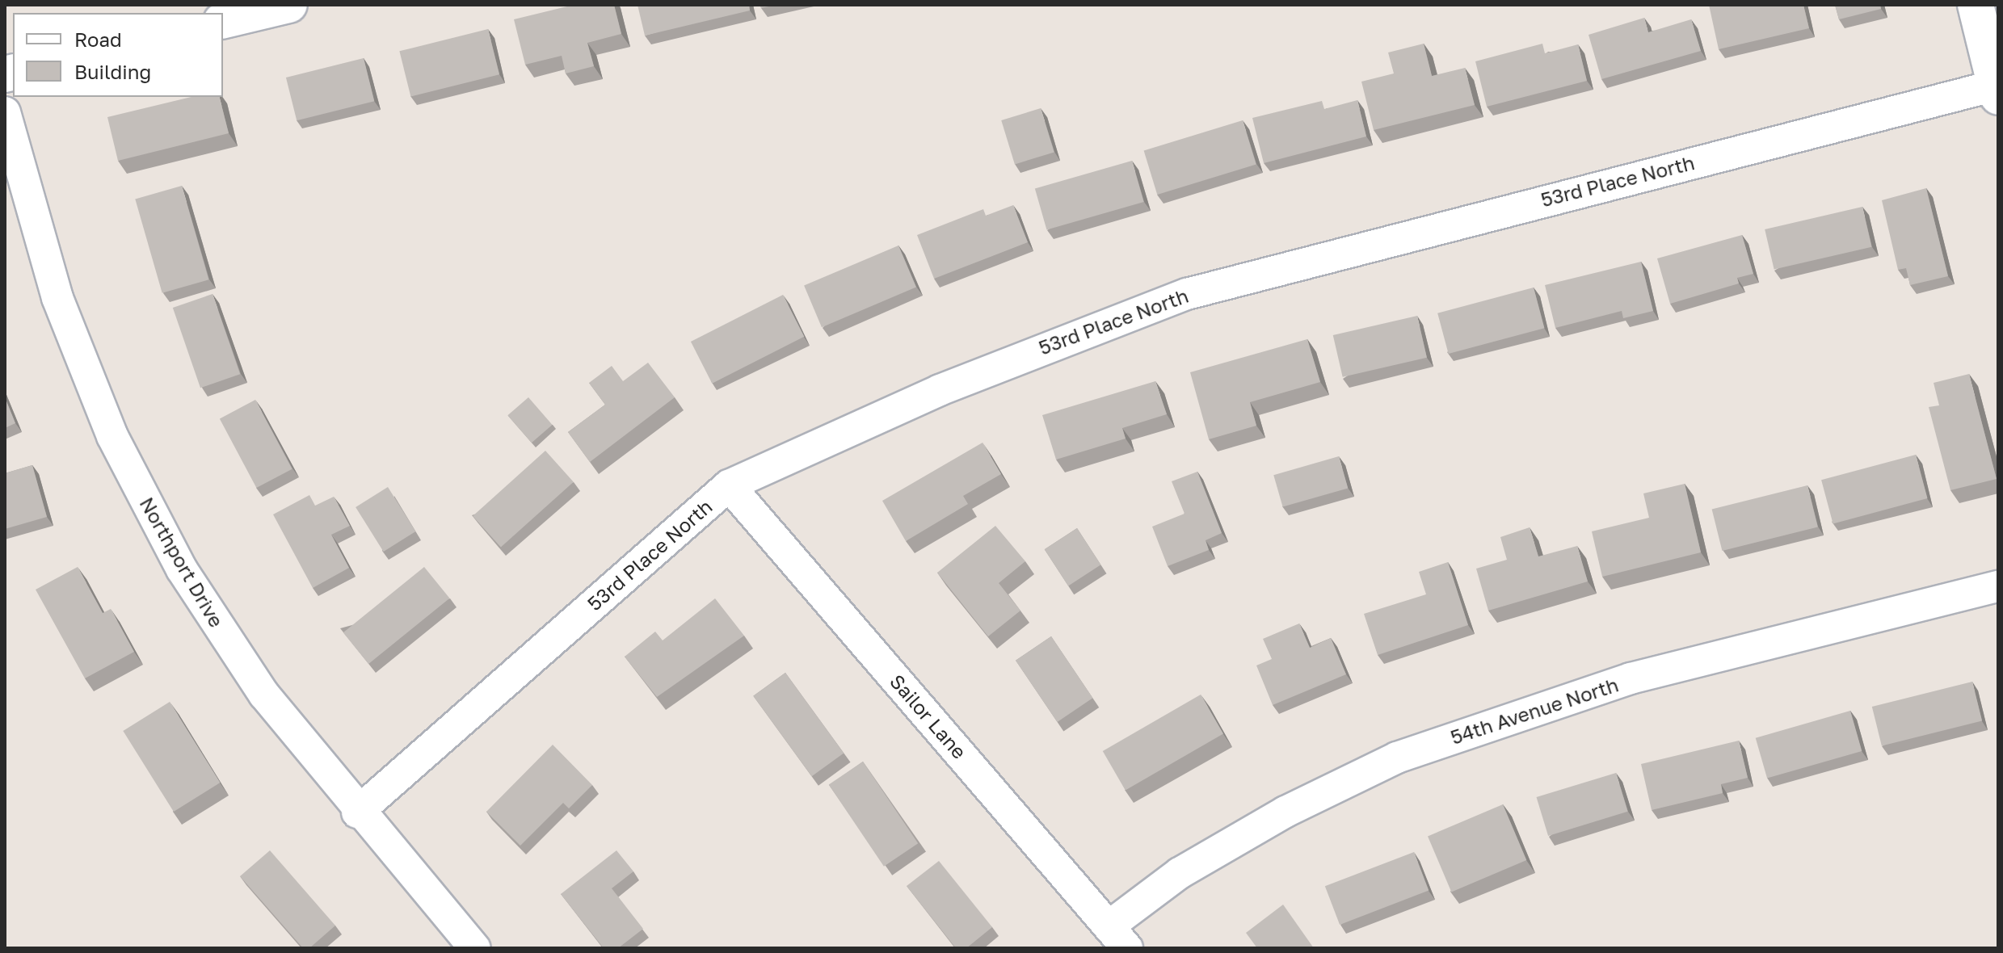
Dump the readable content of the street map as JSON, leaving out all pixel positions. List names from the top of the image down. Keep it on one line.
{"streets":{"street":["53rd Place North","Northport Drive","54th Avenue North","Sailor Lane"]},"crossings":[["53rd Place North","Northport Drive"],["53rd Place North","Sailor Lane"],["54th Avenue North","Sailor Lane"]],"legend":["Road","Building"]}
